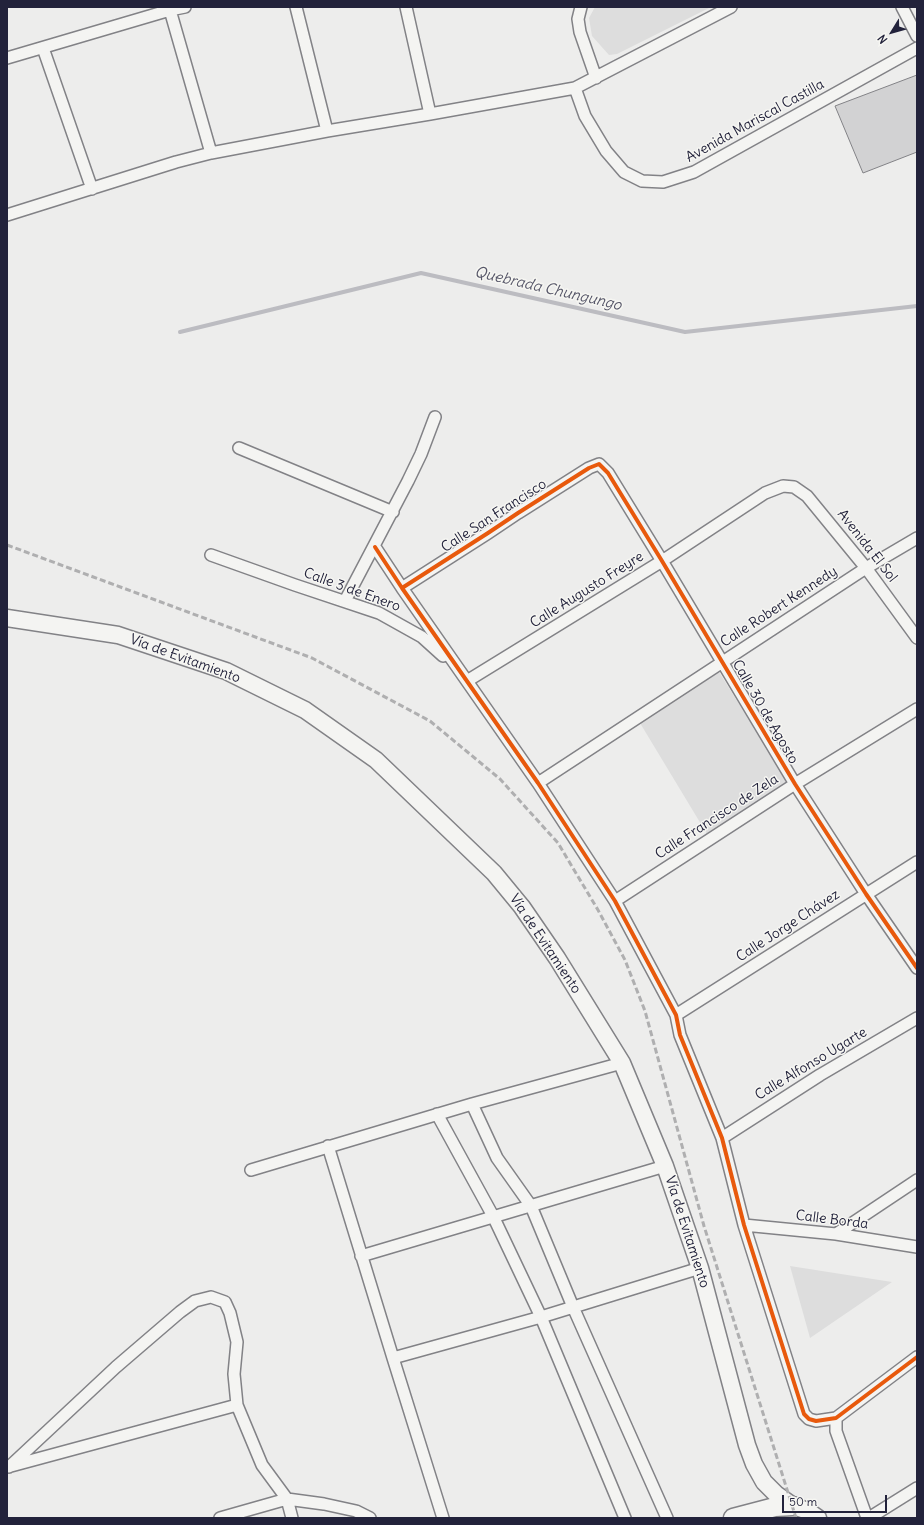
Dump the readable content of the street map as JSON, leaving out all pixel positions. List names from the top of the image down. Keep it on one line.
{"streets":{"main road":["Vía de Evitamiento"],"street":["Avenida Mariscal Castilla","Calle San Francisco","Avenida El Sol","Calle 3 de Enero","Calle Augusto Freyre","Calle Robert Kennedy","Calle 30 de Agosto","Calle Francisco de Zela","Calle Jorge Chávez","Calle Alfonso Ugarte","Calle Borda"]},"crossings":[["Calle San Francisco","Calle 30 de Agosto"],["Avenida El Sol","Calle Augusto Freyre"],["Avenida El Sol","Calle Robert Kennedy"],["Calle 3 de Enero","Calle Augusto Freyre"],["Calle Augusto Freyre","Calle 30 de Agosto"],["Calle Robert Kennedy","Calle 30 de Agosto"],["Calle 30 de Agosto","Calle Francisco de Zela"],["Calle 30 de Agosto","Calle Jorge Chávez"]],"water":["Quebrada Chungungo"],"scale_bar":"50 m","north":"bottom left"}
